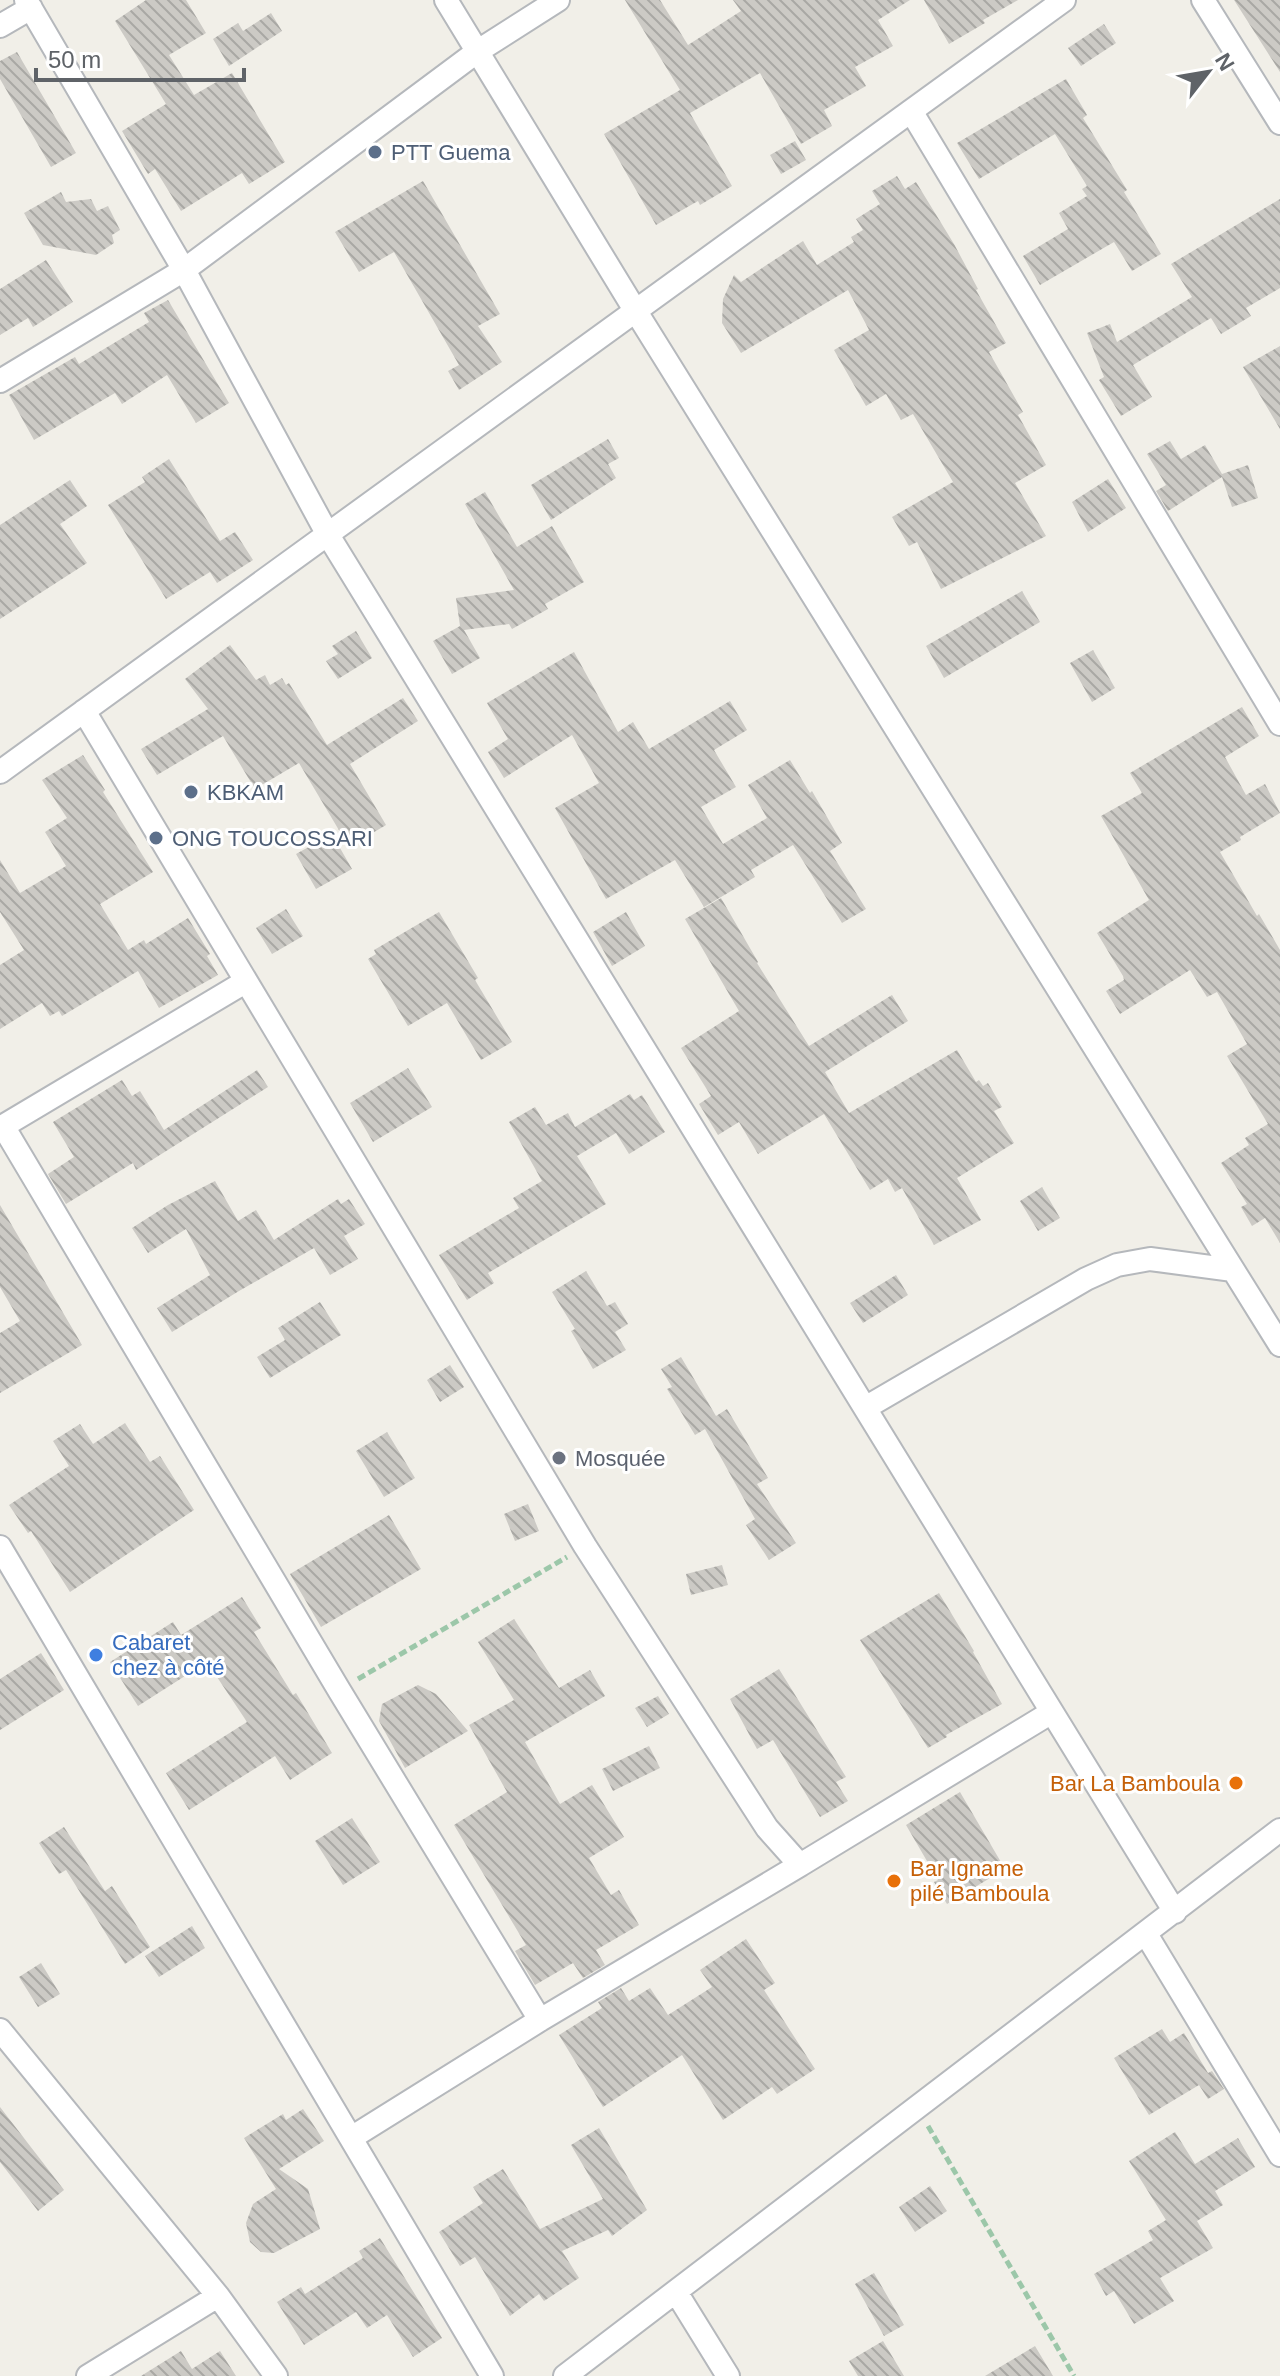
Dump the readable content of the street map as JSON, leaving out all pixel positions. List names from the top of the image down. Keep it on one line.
{"places":["PTT Guema","KBKAM","ONG TOUCOSSARI","Mosquée","Cabaret chez à côté","Bar La Bamboula","Bar Igname pilé Bamboula"],"scale_bar":"50 m","north":"top right"}
